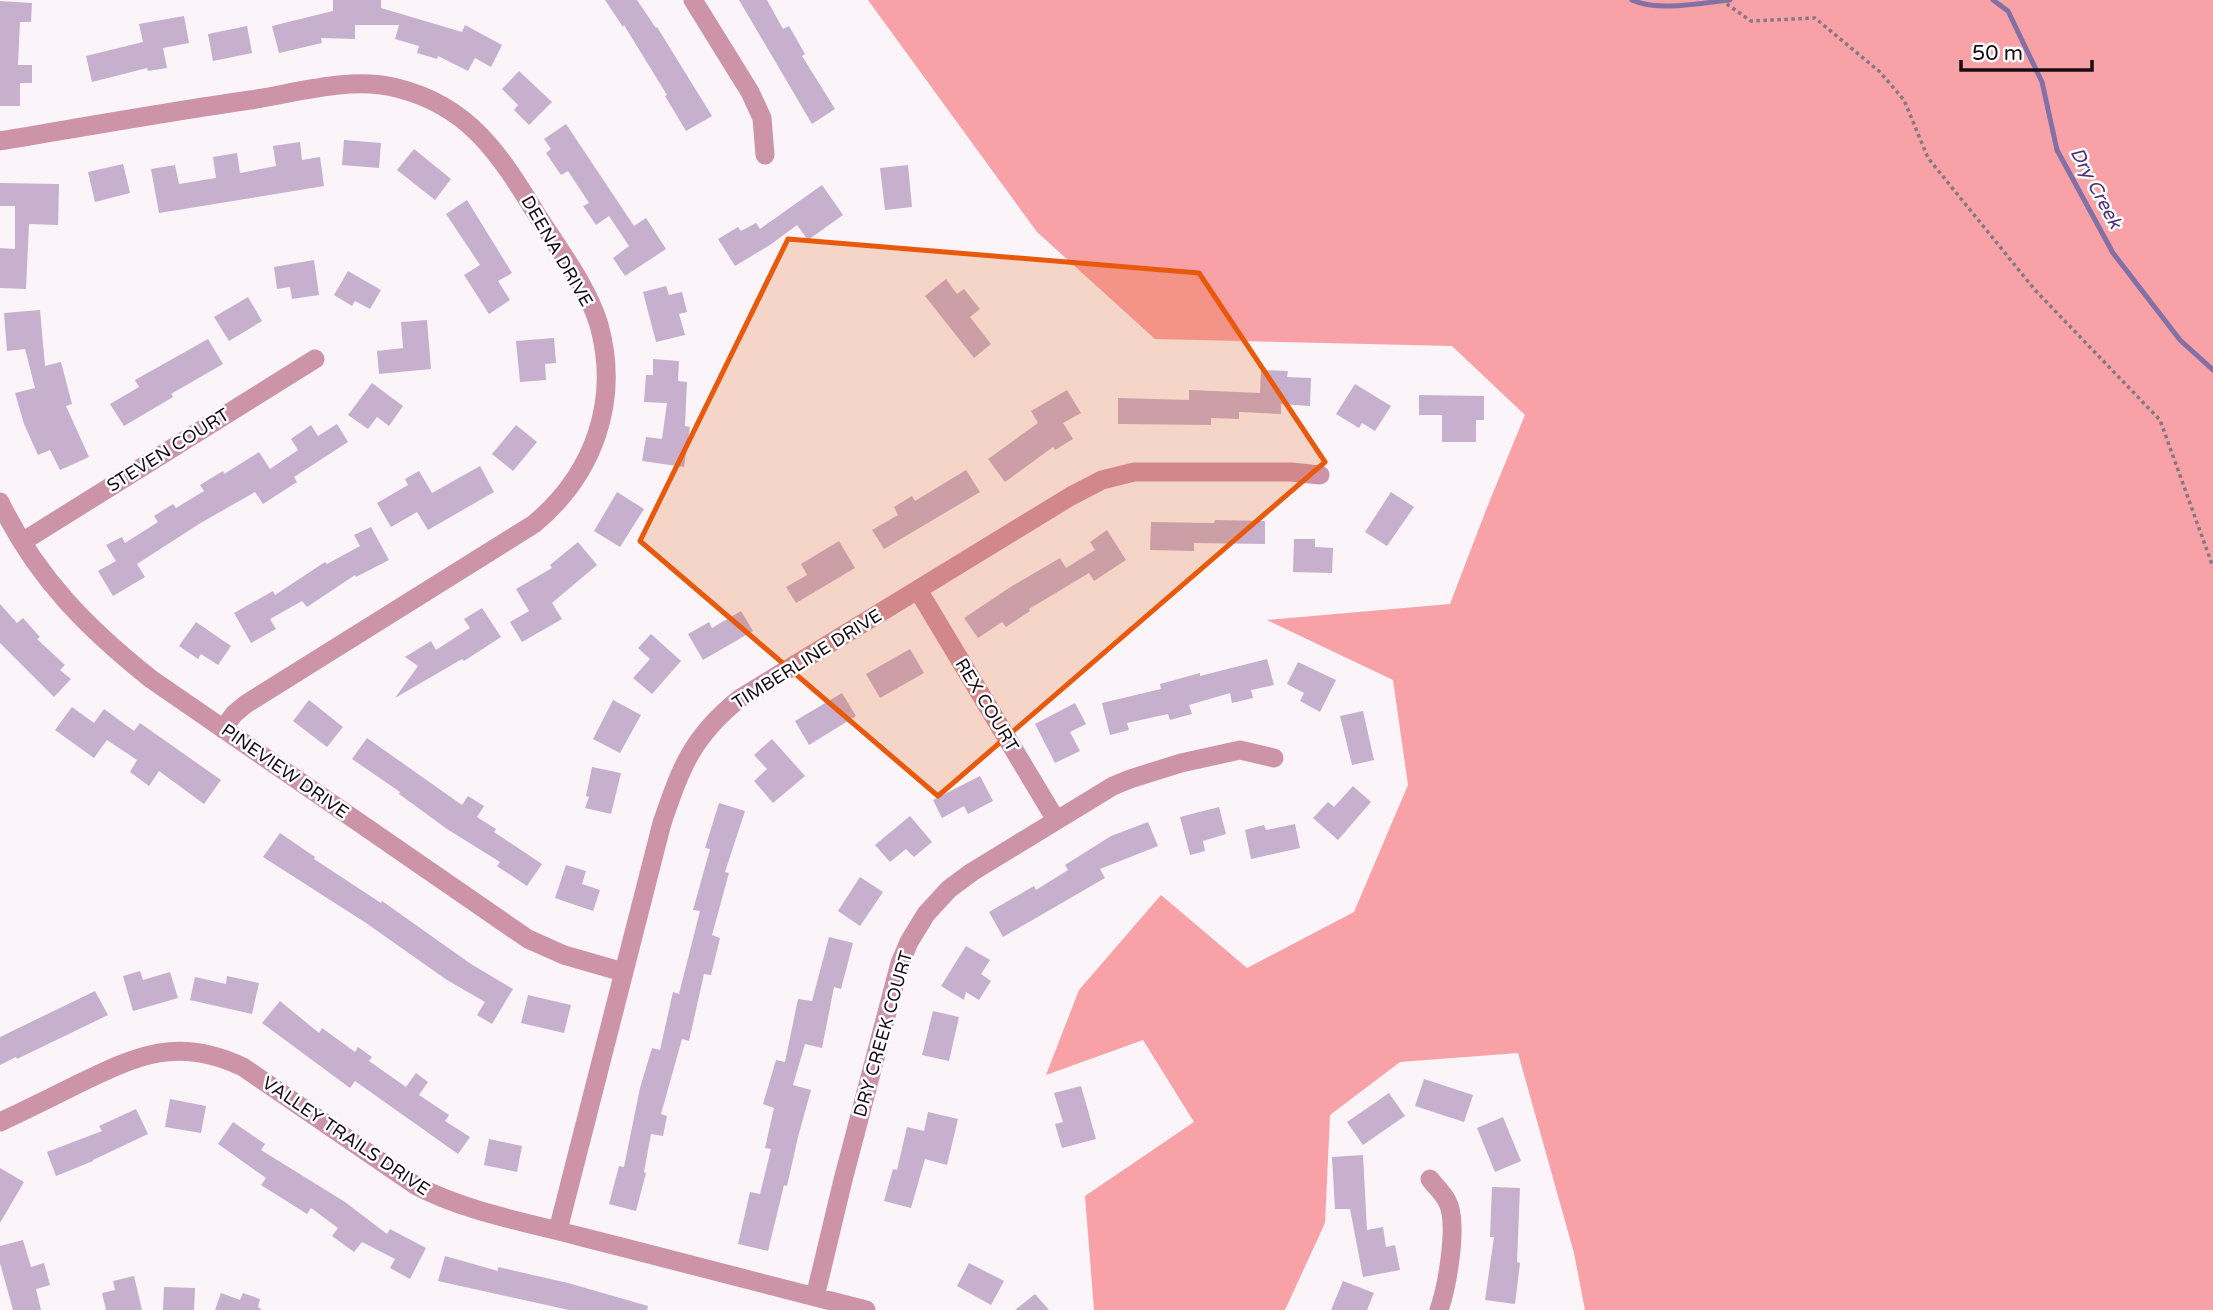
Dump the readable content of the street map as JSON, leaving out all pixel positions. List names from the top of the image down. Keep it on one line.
{"streets":{"street":["DEENA DRIVE","STEVEN COURT","TIMBERLINE DRIVE","REX COURT","PINEVIEW DRIVE","DRY CREEK COURT","VALLEY TRAILS DRIVE"]},"crossings":[["DEENA DRIVE","PINEVIEW DRIVE"],["STEVEN COURT","PINEVIEW DRIVE"],["TIMBERLINE DRIVE","REX COURT"],["TIMBERLINE DRIVE","PINEVIEW DRIVE"],["TIMBERLINE DRIVE","VALLEY TRAILS DRIVE"],["REX COURT","DRY CREEK COURT"],["DRY CREEK COURT","VALLEY TRAILS DRIVE"]],"water":["Dry Creek"],"scale_bar":"50 m"}
